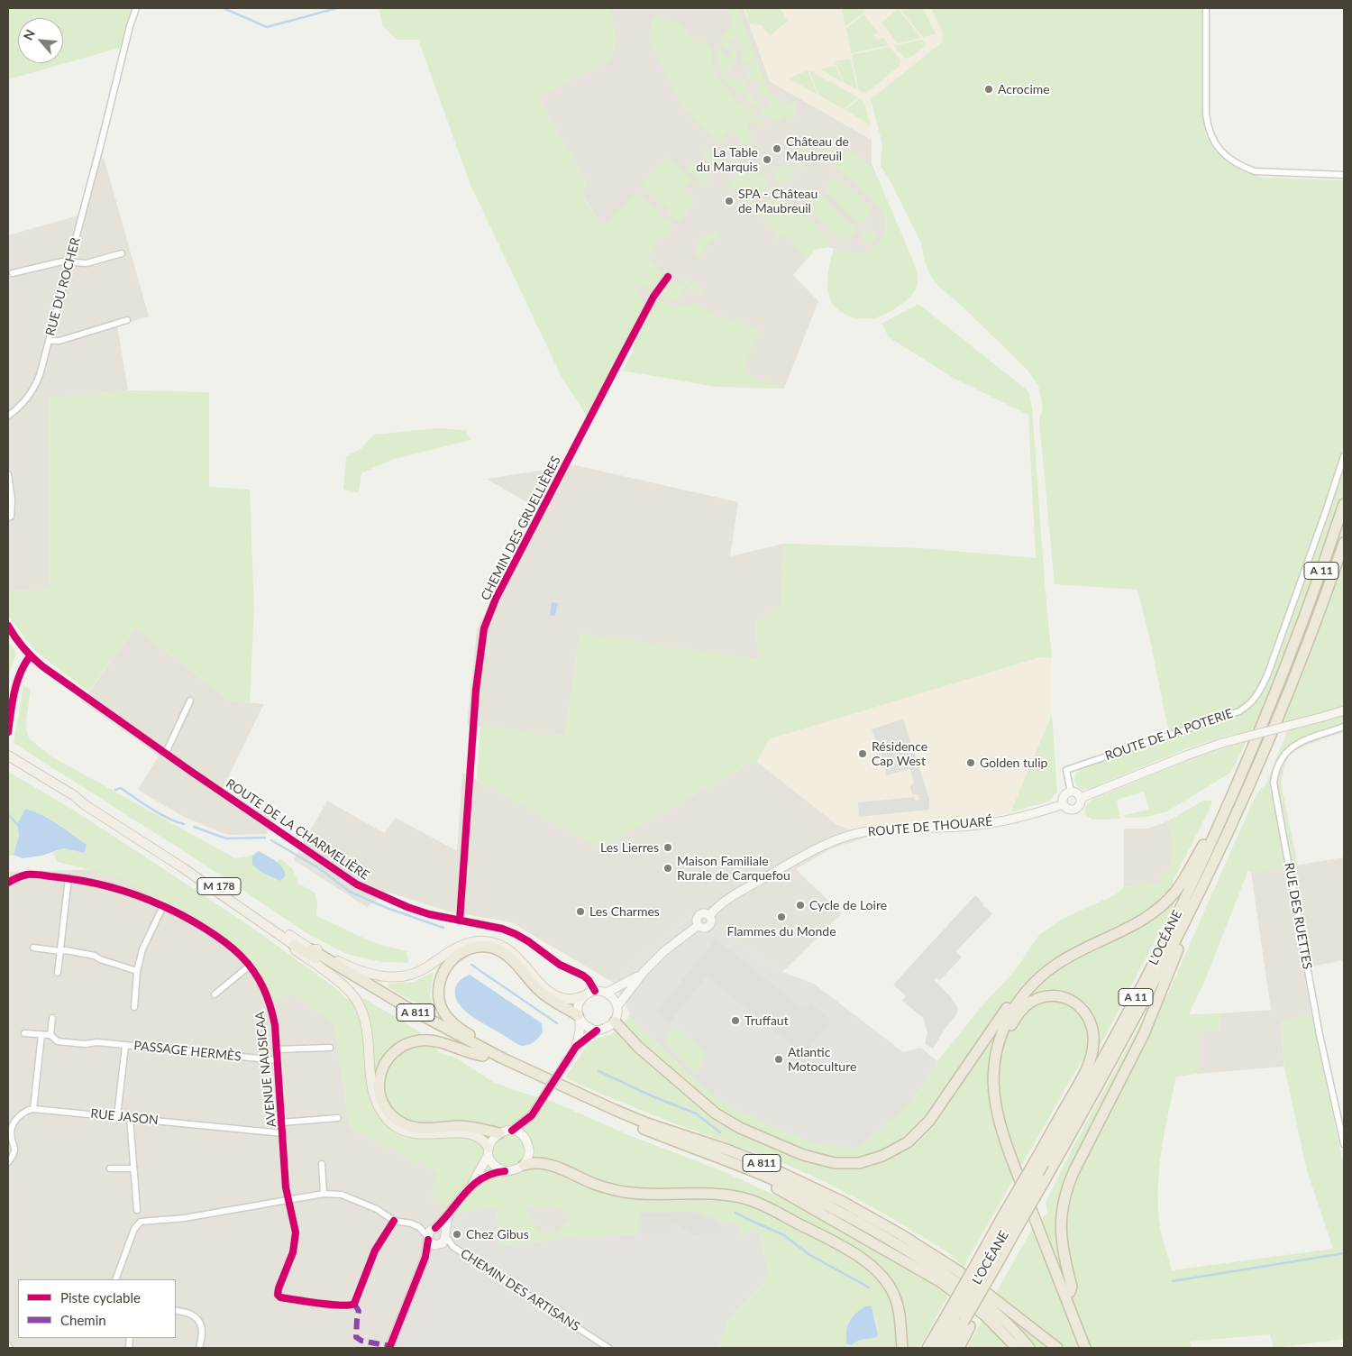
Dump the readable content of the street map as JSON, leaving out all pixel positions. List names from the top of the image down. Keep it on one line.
{"streets":{"highway":["A 11","L’OCÉANE","A 811"],"main road":["ROUTE DE THOUARÉ","M 178"],"street":["RUE DU ROCHER","CHEMIN DES GRUELLIÈRES","ROUTE DE LA POTERIE","ROUTE DE LA CHARMELIÈRE","RUE DES RUETTES","PASSAGE HERMÈS","AVENUE NAUSICAA","RUE JASON","CHEMIN DES ARTISANS"]},"crossings":[["CHEMIN DES GRUELLIÈRES","ROUTE DE LA CHARMELIÈRE"],["ROUTE DE LA POTERIE","ROUTE DE THOUARÉ"],["M 178","A 811"],["PASSAGE HERMÈS","AVENUE NAUSICAA"],["PASSAGE HERMÈS","RUE JASON"],["AVENUE NAUSICAA","RUE JASON"]],"places":["Acrocime","Château de Maubreuil","La Table du Marquis","SPA - Château de Maubreuil","Résidence Cap West","Golden tulip","Les Lierres","Maison Familiale Rurale de Carquefou","Cycle de Loire","Les Charmes","Flammes du Monde","Truffaut","Atlantic Motoculture","Chez Gibus"],"legend":["Piste cyclable","Chemin"],"north":"top left"}
